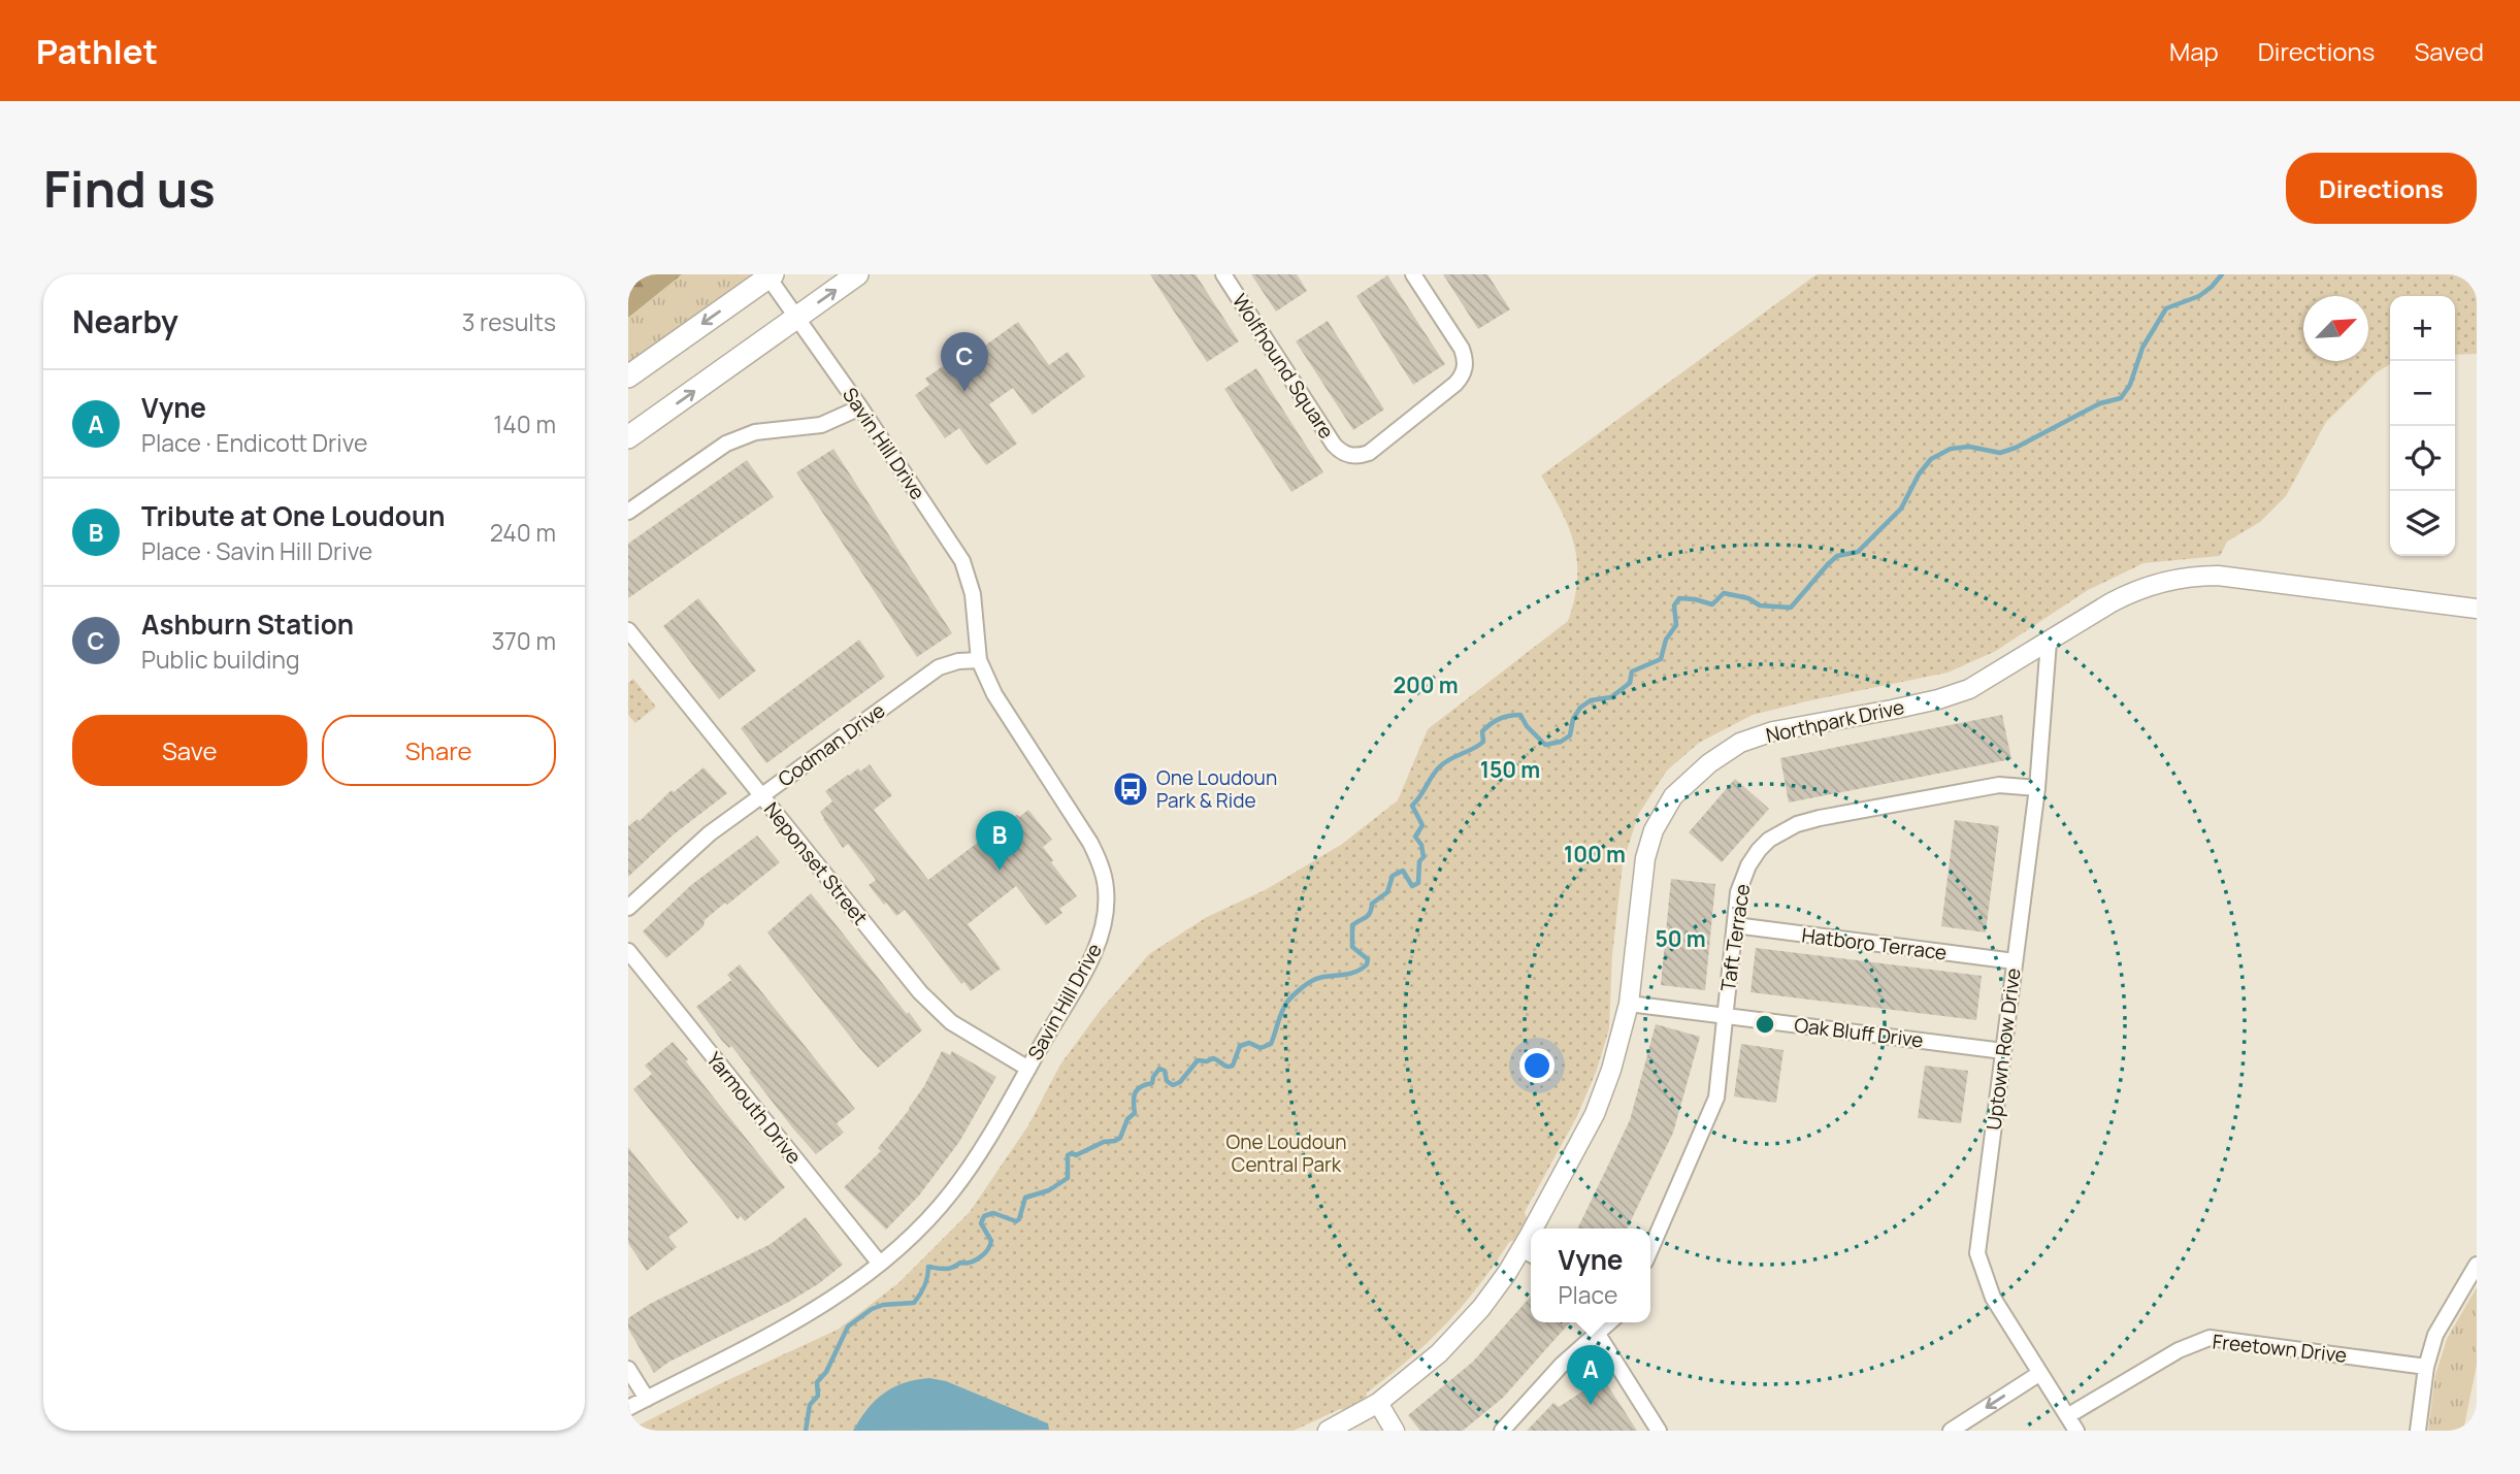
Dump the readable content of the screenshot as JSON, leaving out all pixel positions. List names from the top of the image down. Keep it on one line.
{"streets":{"street":["Wolfhound Square","Savin Hill Drive","Northpark Drive","Codman Drive","Neponset Street","Taft Terrace","Hatboro Terrace","Oak Bluff Drive","Uptown Row Drive","Yarmouth Drive","Freetown Drive"]},"crossings":[["Savin Hill Drive","Codman Drive"],["Savin Hill Drive","Neponset Street"],["Savin Hill Drive","Yarmouth Drive"],["Northpark Drive","Oak Bluff Drive"],["Northpark Drive","Uptown Row Drive"],["Codman Drive","Neponset Street"],["Taft Terrace","Hatboro Terrace"],["Taft Terrace","Oak Bluff Drive"],["Taft Terrace","Uptown Row Drive"],["Hatboro Terrace","Uptown Row Drive"],["Oak Bluff Drive","Uptown Row Drive"],["Uptown Row Drive","Freetown Drive"]],"parks":["One Loudoun Central Park"],"places":{"bus stop":["One Loudoun Park & Ride"]},"north":"top right","page":{"header":"Pathlet","nav":["Map","Directions","Saved"],"buttons":["Directions",["Save","Share"]],"title":"Find us","heading":["Nearby","3 results"],"map_buttons":["+","−"],"pins":["C","B","A"],"list":[{"mark":"A","name":"Vyne","note":"Place · Endicott Drive","value":"140 m"},{"mark":"B","name":"Tribute at One Loudoun","note":"Place · Savin Hill Drive","value":"240 m"},{"mark":"C","name":"Ashburn Station","note":"Public building","value":"370 m"}],"popup":["Vyne","Place"]},"rings":["200 m","150 m","100 m","50 m"]}
